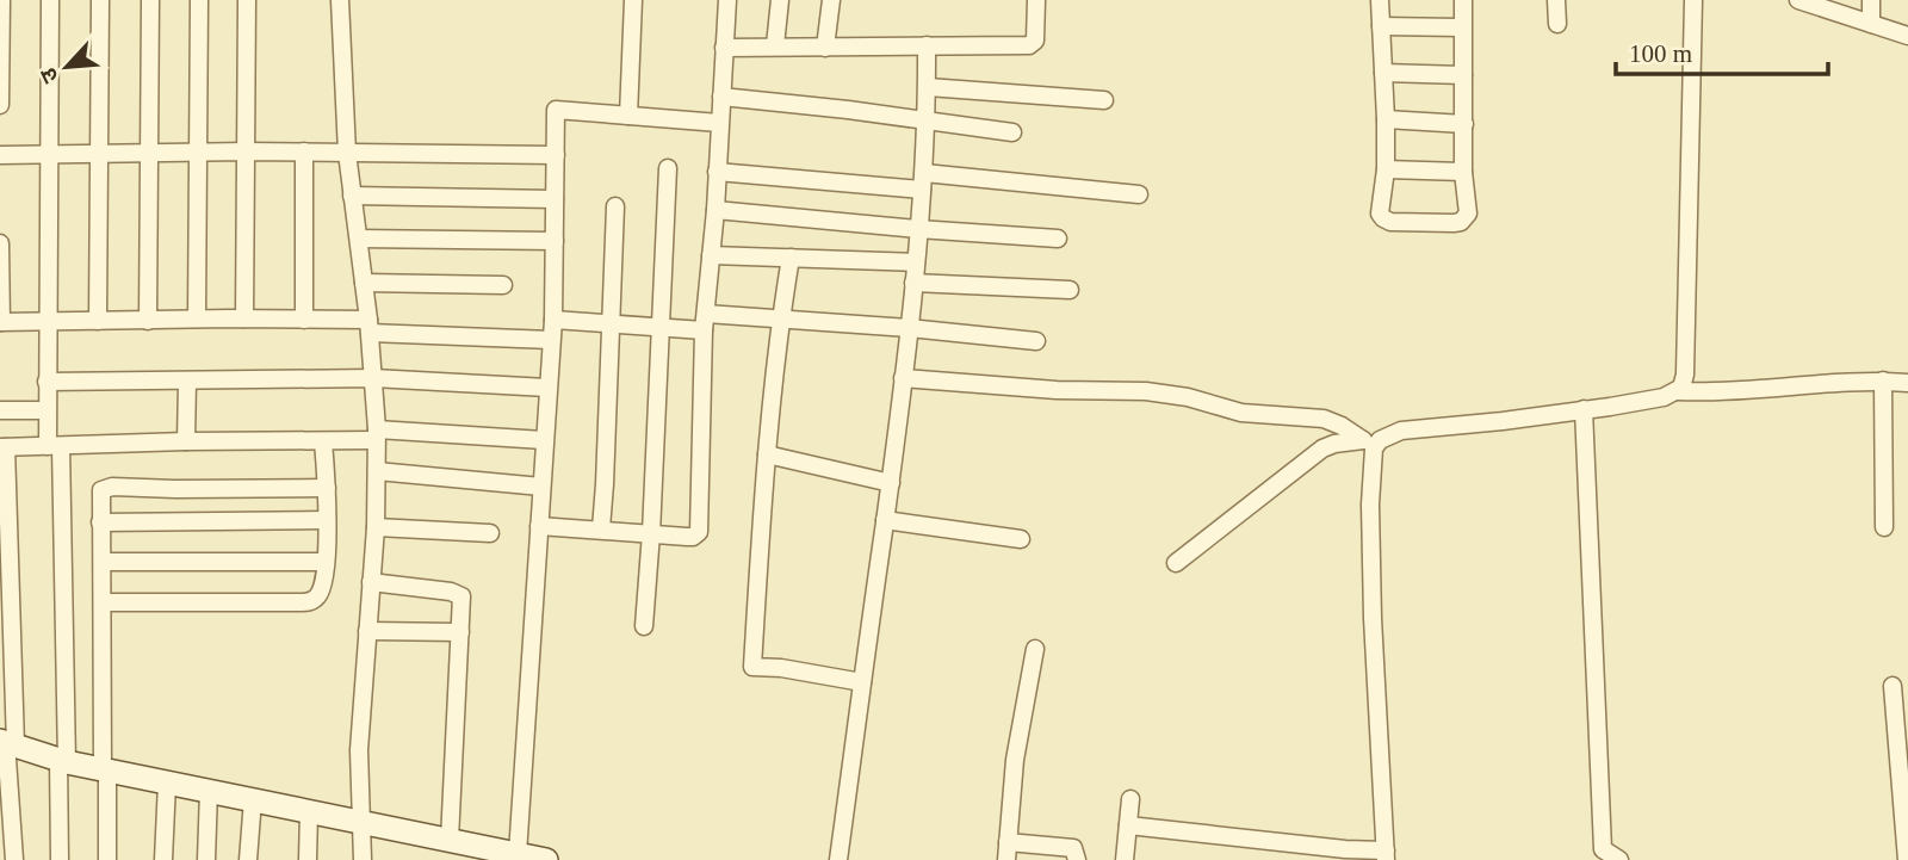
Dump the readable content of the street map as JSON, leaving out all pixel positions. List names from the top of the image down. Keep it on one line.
{"scale_bar":"100 m","north":"bottom left"}
